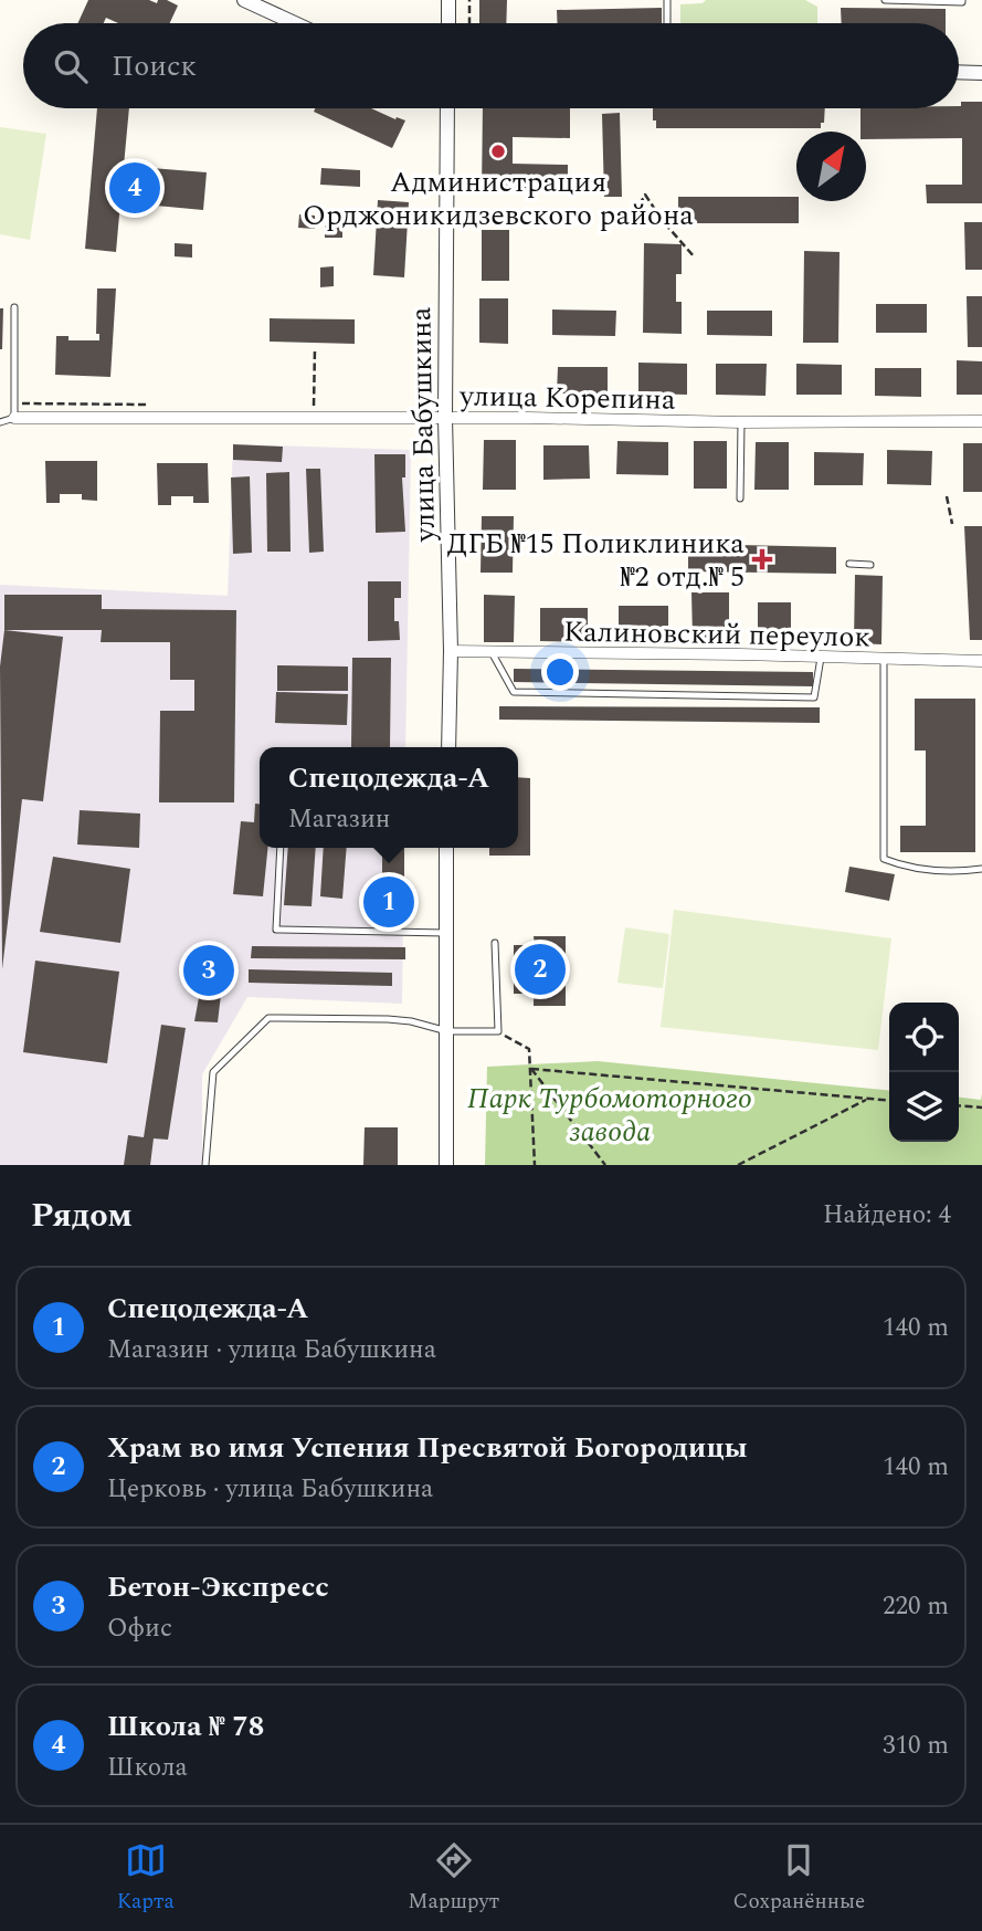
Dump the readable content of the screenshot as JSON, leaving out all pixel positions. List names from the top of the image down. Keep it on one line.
{"streets":{"street":["улица Корепина","улица Бабушкина","Калиновский переулок"]},"crossings":[["улица Корепина","улица Бабушкина"],["улица Бабушкина","Калиновский переулок"]],"parks":["Парк Турбомоторного завода"],"places":{"other":["Администрация Орджоникидзевского района"],"health":["ДГБ №15 Поликлиника №2 отд.№ 5"]},"north":"top right","page":{"search":"Поиск","pins":["4","1","2","3"],"popup":["Спецодежда-А","Магазин"],"heading":["Рядом","Найдено: 4"],"list":[{"mark":"1","name":"Спецодежда-А","note":"Магазин · улица Бабушкина","value":"140 m"},{"mark":"2","name":"Храм во имя Успения Пресвятой Богородицы","note":"Церковь · улица Бабушкина","value":"140 m"},{"mark":"3","name":"Бетон-Экспресс","note":"Офис","value":"220 m"},{"mark":"4","name":"Школа № 78","note":"Школа","value":"310 m"}],"nav":["Карта","Маршрут","Сохранённые"]}}
